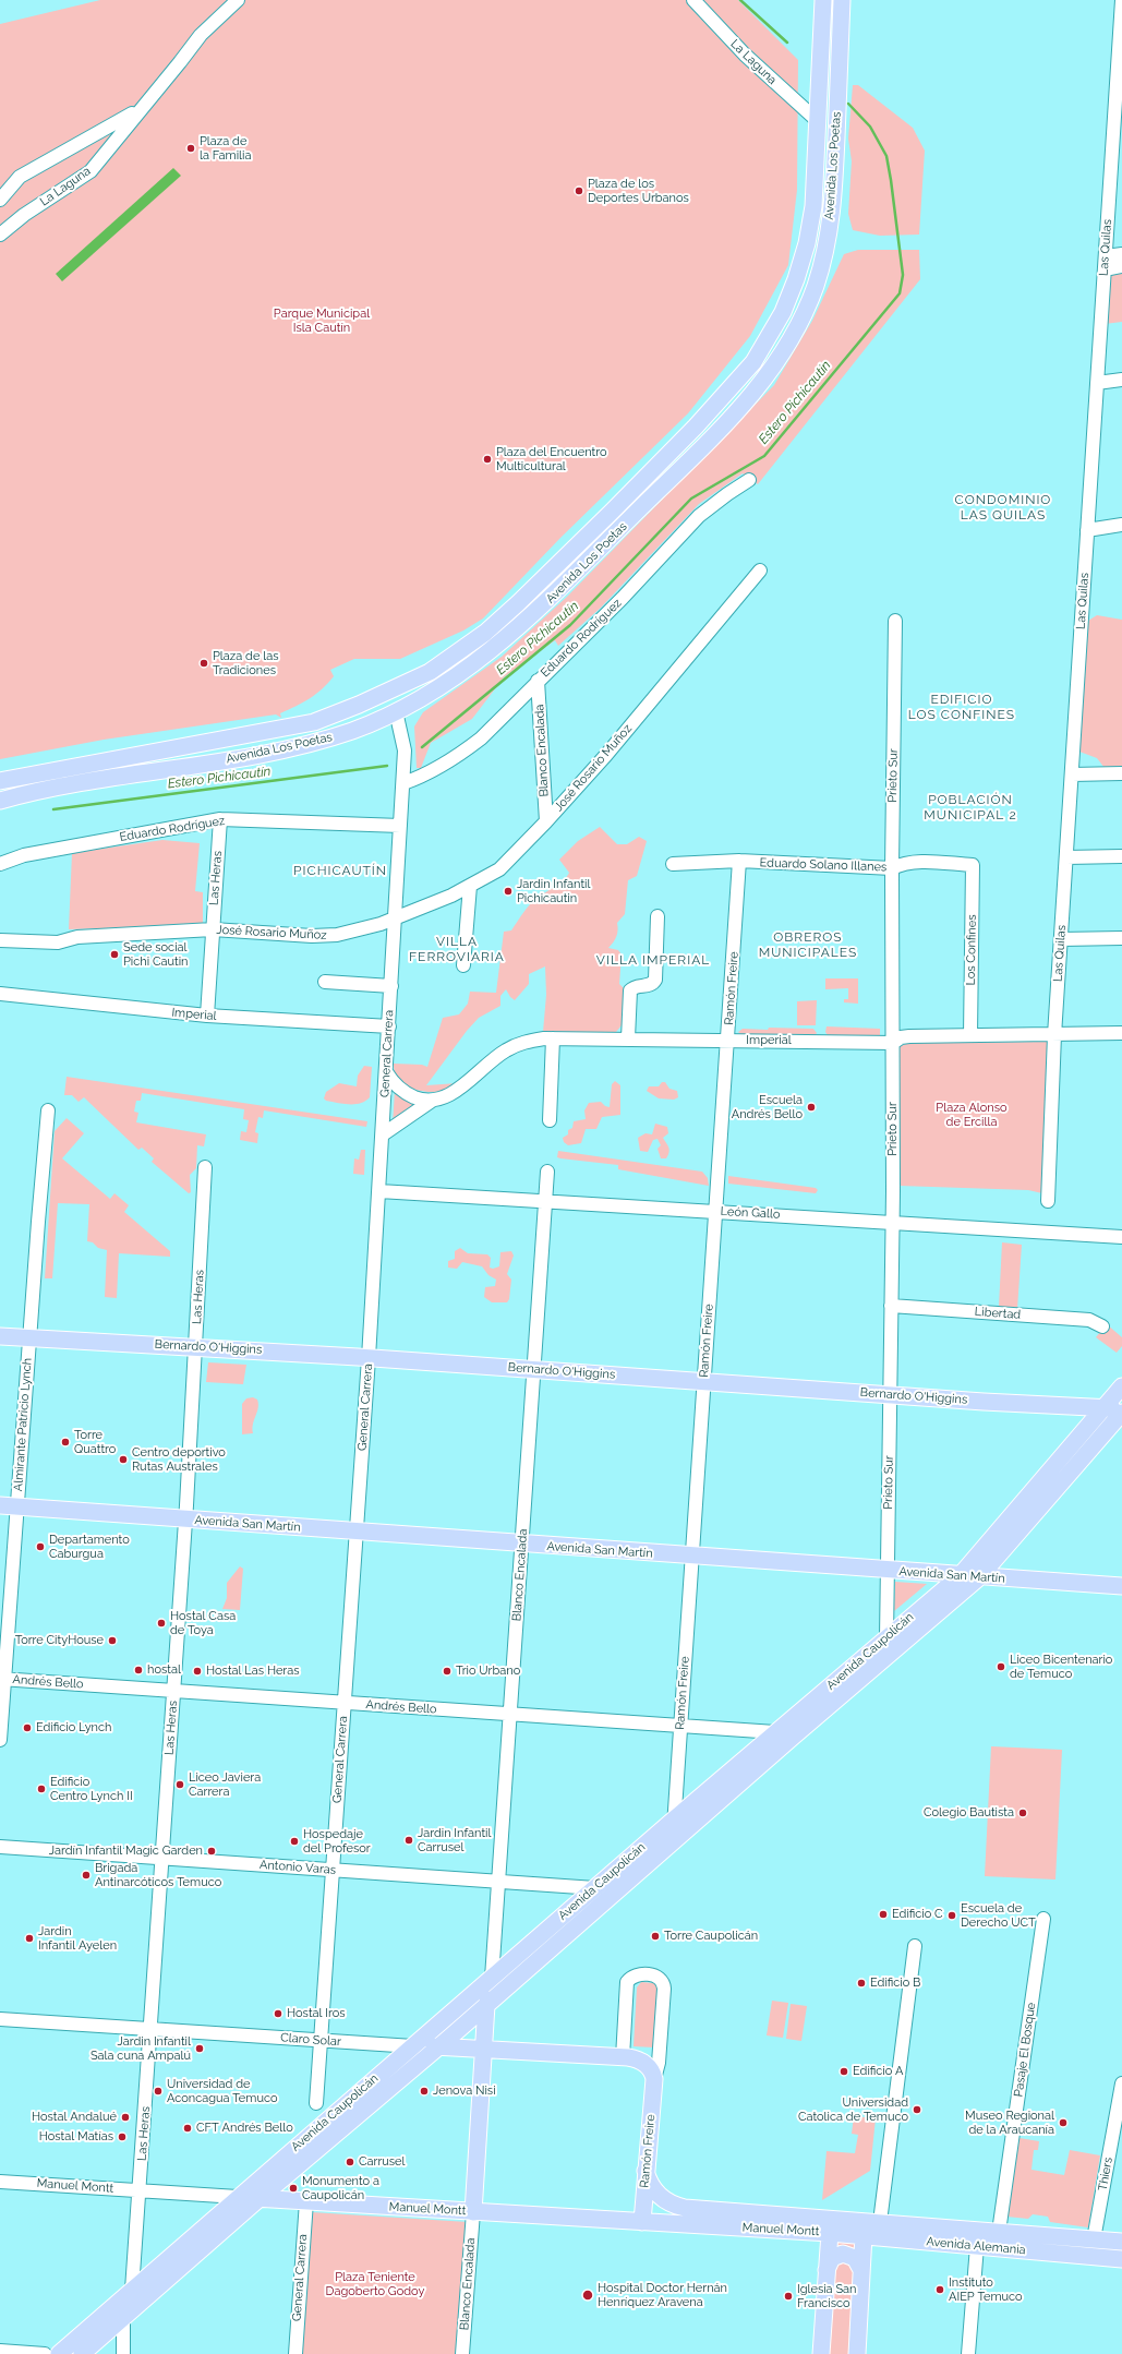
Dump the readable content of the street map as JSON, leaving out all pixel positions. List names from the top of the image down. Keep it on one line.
{"streets":{"main road":["Avenida Los Poetas","Blanco Encalada","Ramón Freire","Bernardo O'Higgins","Avenida San Martín","Avenida Caupolicán","Claro Solar","Manuel Montt","Avenida Alemania"],"street":["La Laguna","Las Quilas","Eduardo Rodríguez","José Rosario Muñoz","Prieto Sur","Eduardo Solano Illanes","Las Heras","Los Confines","Imperial","General Carrera","León Gallo","Libertad","Almirante Patricio Lynch","Andrés Bello","Antonio Varas","Pasaje El Bosque","Thiers"]},"crossings":[["La Laguna","Avenida Los Poetas"],["Avenida Los Poetas","General Carrera"],["Las Quilas","Imperial"],["Eduardo Rodríguez","Blanco Encalada"],["Eduardo Rodríguez","Las Heras"],["Eduardo Rodríguez","General Carrera"],["Blanco Encalada","José Rosario Muñoz"],["Blanco Encalada","León Gallo"],["Blanco Encalada","Bernardo O'Higgins"],["Blanco Encalada","Avenida San Martín"],["Blanco Encalada","Avenida Caupolicán"],["Blanco Encalada","Andrés Bello"],["Blanco Encalada","Antonio Varas"],["Blanco Encalada","Claro Solar"],["Blanco Encalada","Manuel Montt"],["José Rosario Muñoz","Las Heras"],["José Rosario Muñoz","General Carrera"],["Prieto Sur","Eduardo Solano Illanes"],["Prieto Sur","Imperial"],["Prieto Sur","León Gallo"],["Prieto Sur","Libertad"],["Prieto Sur","Bernardo O'Higgins"],["Prieto Sur","Avenida San Martín"],["Prieto Sur","Avenida Caupolicán"],["Eduardo Solano Illanes","Los Confines"],["Eduardo Solano Illanes","Ramón Freire"],["Las Heras","Imperial"],["Las Heras","Bernardo O'Higgins"],["Las Heras","Avenida San Martín"],["Las Heras","Avenida Caupolicán"],["Las Heras","Andrés Bello"],["Las Heras","Antonio Varas"],["Las Heras","Claro Solar"],["Las Heras","Manuel Montt"],["Los Confines","Imperial"],["Ramón Freire","Imperial"],["Ramón Freire","León Gallo"],["Ramón Freire","Bernardo O'Higgins"],["Ramón Freire","Avenida San Martín"],["Ramón Freire","Avenida Caupolicán"],["Ramón Freire","Andrés Bello"],["Ramón Freire","Claro Solar"],["Ramón Freire","Manuel Montt"],["Imperial","General Carrera"],["General Carrera","León Gallo"],["General Carrera","Bernardo O'Higgins"],["General Carrera","Avenida San Martín"],["General Carrera","Andrés Bello"],["General Carrera","Antonio Varas"],["General Carrera","Claro Solar"],["General Carrera","Manuel Montt"],["Bernardo O'Higgins","Almirante Patricio Lynch"],["Bernardo O'Higgins","Avenida Caupolicán"],["Almirante Patricio Lynch","Avenida San Martín"],["Almirante Patricio Lynch","Andrés Bello"],["Avenida San Martín","Avenida Caupolicán"],["Avenida Caupolicán","Andrés Bello"],["Avenida Caupolicán","Antonio Varas"],["Avenida Caupolicán","Claro Solar"],["Avenida Caupolicán","Manuel Montt"],["Pasaje El Bosque","Avenida Alemania"],["Thiers","Avenida Alemania"],["Manuel Montt","Avenida Alemania"]],"districts":["CONDOMINIO LAS QUILAS","EDIFICIO LOS CONFINES","POBLACIÓN MUNICIPAL 2","PICHICAUTÍN","OBREROS MUNICIPALES","VILLA FERROVIARIA","VILLA IMPERIAL"],"water":["Estero Pichicautín"],"parks":["Parque Municipal Isla Cautín","Plaza Alonso de Ercilla","Plaza Teniente Dagoberto Godoy"],"places":["Plaza de la Familia","Plaza de los Deportes Urbanos","Plaza del Encuentro Multicultural","Plaza de las Tradiciones","Jardin Infantil Pichicautin","Sede social Pichi Cautin","Escuela Andrés Bello","Torre Quattro","Centro deportivo Rutas Australes","Departamento Caburgua","Hostal Casa de Toya","Torre CityHouse","Liceo Bicentenario de Temuco","hostal","Hostal Las Heras","Trio Urbano","Edificio Lynch","Liceo Javiera Carrera","Edificio Centro Lynch II","Colegio Bautista","Jardin Infantil Carrusel","Hospedaje del Profesor","Jardín Infantil Magic Garden","Brigada Antinarcóticos Temuco","Edificio C","Escuela de Derecho UCT","Torre Caupolicán","Jardin Infantil Ayelen","Edificio B","Hostal Iros","Jardin Infantil Sala cuna Ampalú","Edificio A","Universidad de Aconcagua Temuco","Jenova Nisi","Universidad Catolica de Temuco","Hostal Andalué","Museo Regional de la Araucanía","CFT Andrés Bello","Hostal Matías","Carrusel","Monumento a Caupolicán","Instituto AIEP Temuco","Hospital Doctor Hernán Henríquez Aravena","Iglesia San Francisco"]}
